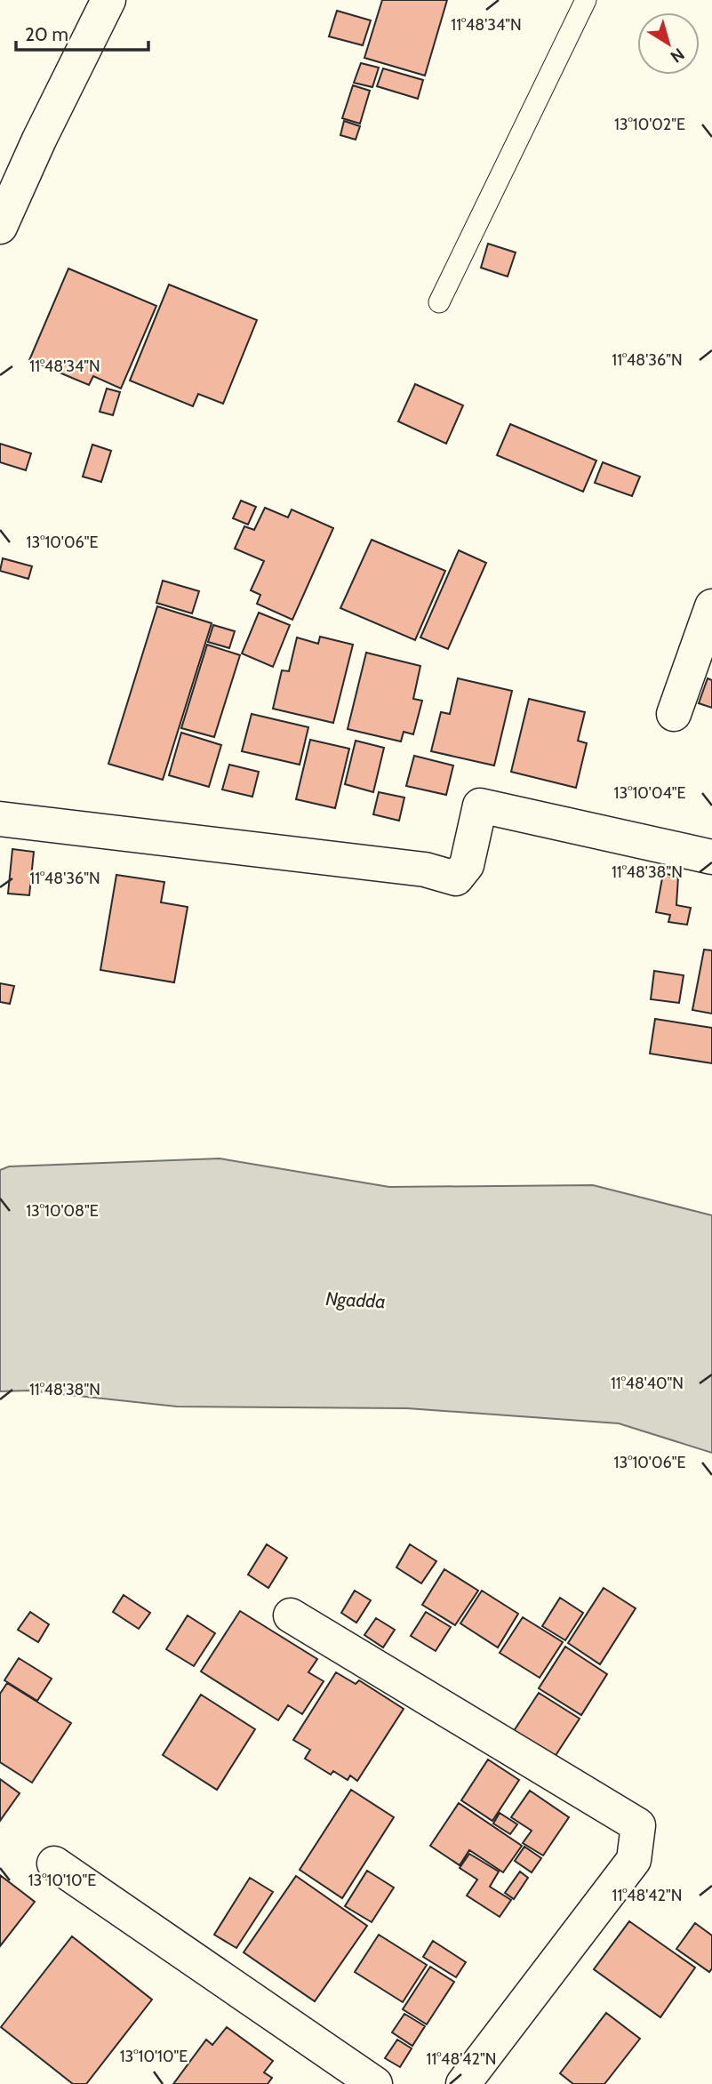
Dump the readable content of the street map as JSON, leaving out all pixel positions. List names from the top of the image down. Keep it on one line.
{"water":["Ngadda"],"scale_bar":"20 m","north":"bottom right","coordinates":["11°48'34\"N","13°10'02\"E","11°48'36\"N","13°10'06\"E","13°10'04\"E","11°48'38\"N","13°10'08\"E","11°48'40\"N","13°10'10\"E","11°48'42\"N"]}
